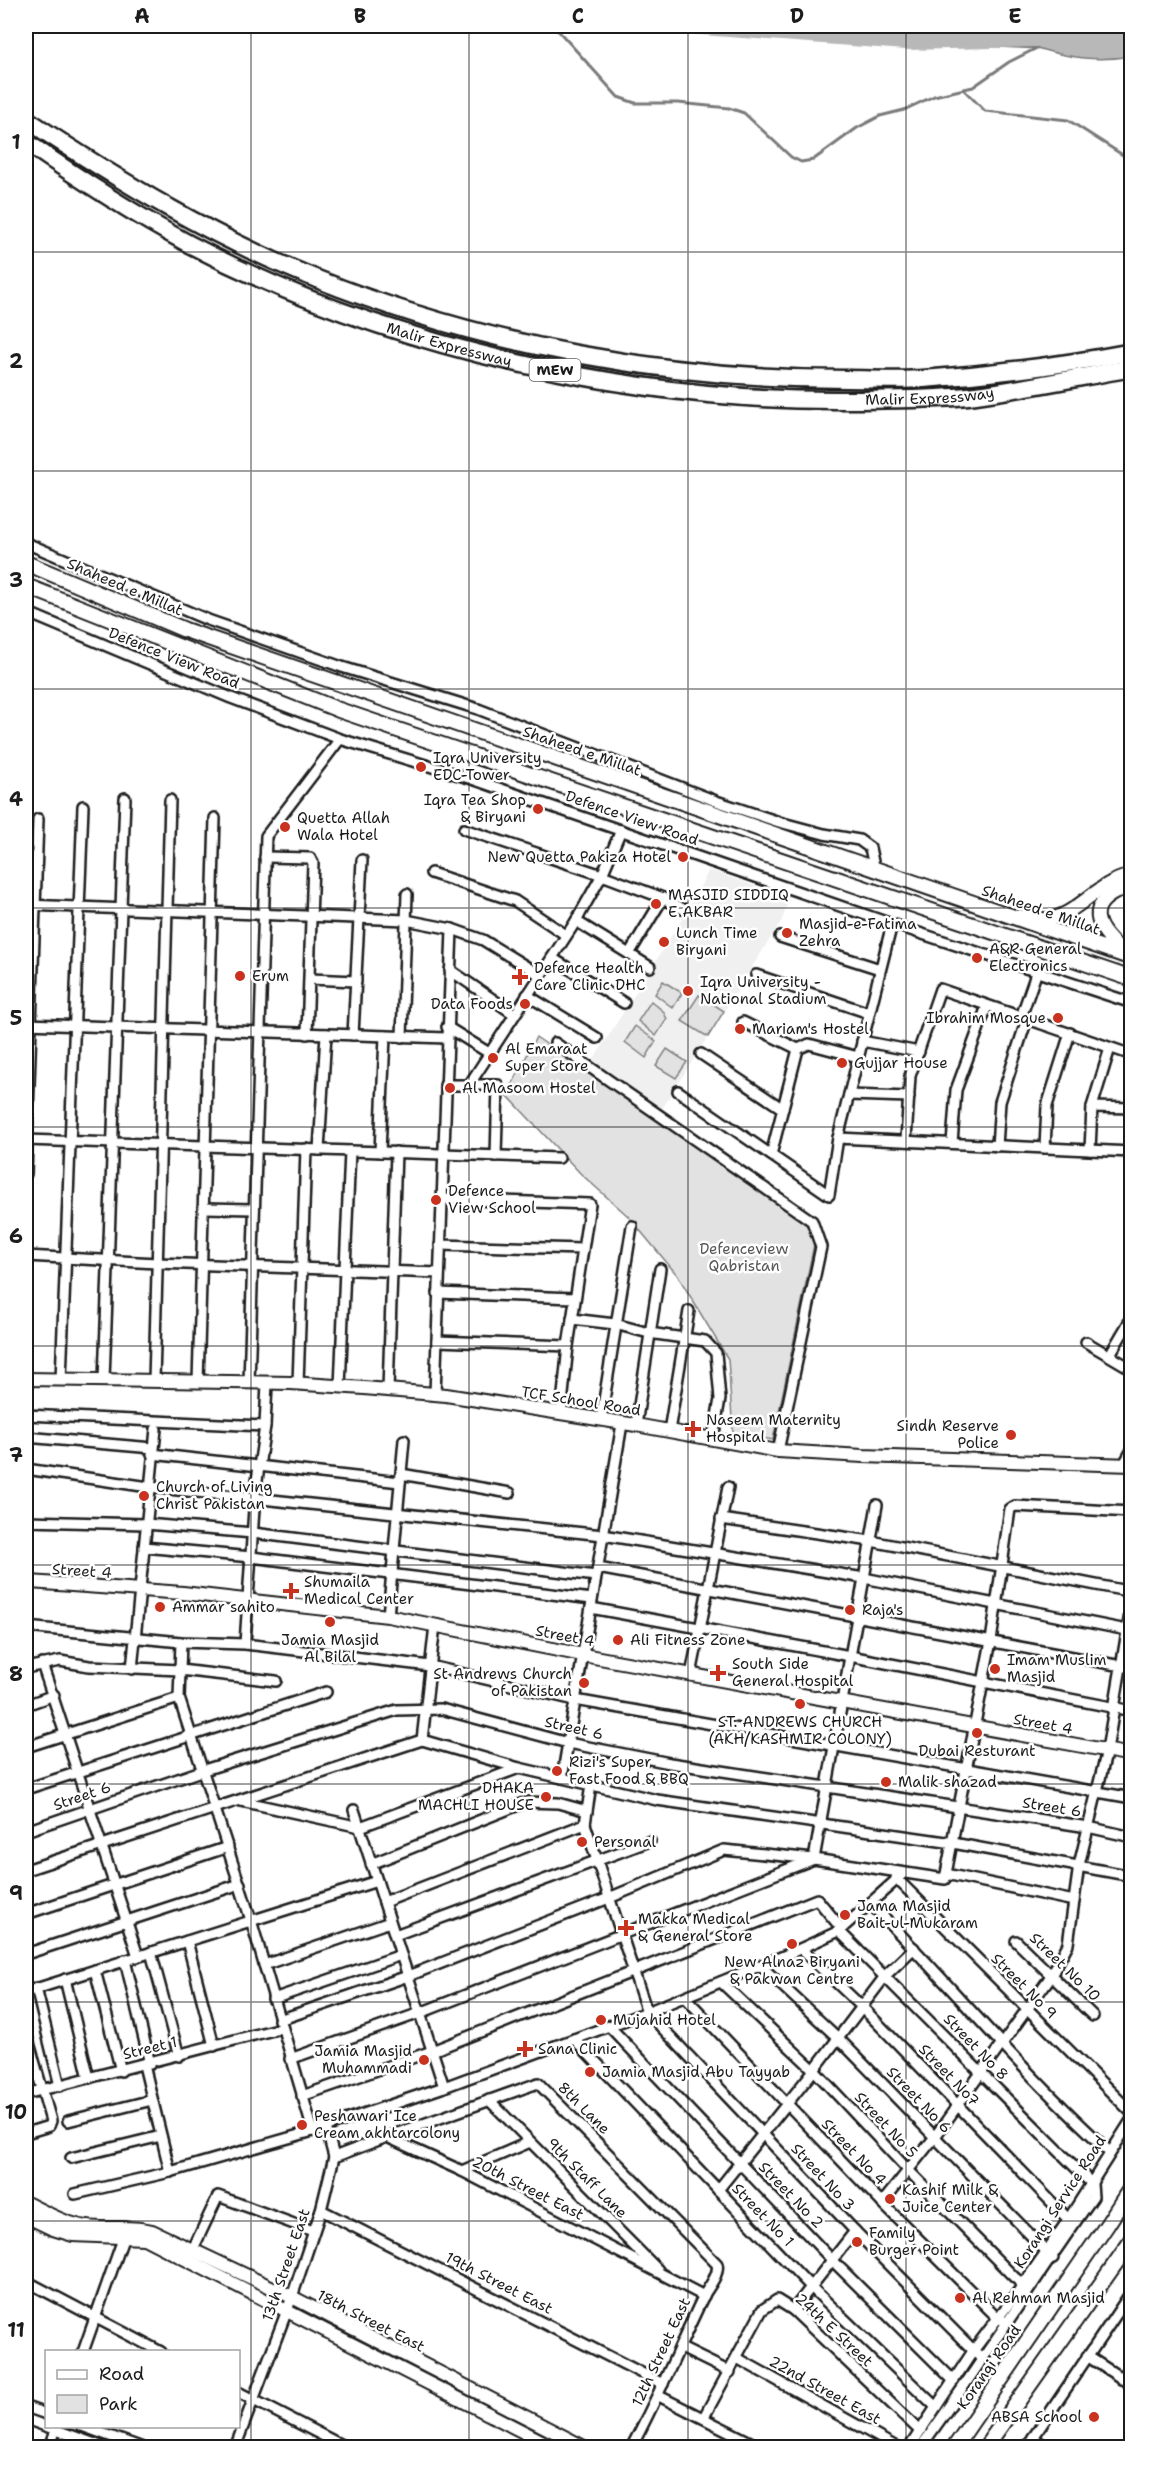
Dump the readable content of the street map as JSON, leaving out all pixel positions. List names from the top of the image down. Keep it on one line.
{"streets":{"highway":["Malir Expressway","MEW"],"main road":["Shaheed e Millat","Korangi Road"],"street":["Defence View Road","TCF School Road","Street 4","Street 6","Street No 10","Street No 9","Street No 8","Street 1","Street No7","Street No 6","8th Lane","Street No 5","Street No 4","Street No 3","9th Staff Lane","20th Street East","Street No 2","Korangi Service Road","Street No 1","13th Street East","19th Street East","18th Street East","24th E Street","12th Street East","22nd Street East"]},"crossings":[["Street No 9","Street 1"],["Street No 8","Korangi Service Road"],["Street No7","Korangi Service Road"],["Street No 6","Korangi Service Road"],["8th Lane","9th Staff Lane"],["8th Lane","20th Street East"],["8th Lane","12th Street East"],["Street No 5","Korangi Service Road"],["Street No 4","Korangi Service Road"],["Street No 3","Korangi Service Road"],["9th Staff Lane","20th Street East"],["20th Street East","12th Street East"],["13th Street East","19th Street East"],["13th Street East","18th Street East"],["19th Street East","12th Street East"],["24th E Street","22nd Street East"]],"parks":["Defenceview Qabristan"],"places":{"other":["Iqra University EDC-Tower","Iqra Tea Shop & Biryani","Quetta Allah Wala Hotel","New Quetta Pakiza Hotel","MASJID SIDDIQ E AKBAR","Masjid-e-Fatima Zehra","Lunch Time Biryani","A&R General Electronics","Erum","Iqra University - National Stadium","Data Foods","Ibrahim Mosque","Mariam's Hostel","Al Emaraat Super Store","Gujjar House","Al Masoom Hostel","Defence View School","Sindh Reserve Police","Church of Living Christ Pakistan","Ammar sahito","Raja's","Jamia Masjid Al Bilal","Ali Fitness Zone","Imam Muslim Masjid","St Andrews Church of Pakistan","ST. ANDREWS CHURCH (AKH/KASHMIR COLONY)","Dubai Resturant","Rizi's Super Fast Food & BBQ","Malik shazad","DHAKA MACHLI HOUSE","Personal","Jama Masjid Bait-ul-Mukaram","New Alnaz Biryani & Pakwan Centre","Mujahid Hotel","Jamia Masjid Muhammadi","Jamia Masjid Abu Tayyab","Peshawari Ice Cream akhtarcolony","Kashif Milk & Juice Center","Family Burger Point","Al Rehman Masjid","ABSA School"],"health":["Defence Health Care Clinic DHC","Naseem Maternity Hospital","Shumaila Medical Center","South Side General Hospital","Makka Medical & General Store","Sana Clinic"]},"legend":["Road","Park"],"grid":{"columns":["A","B","C","D","E"],"rows":["1","2","3","4","5","6","7","8","9","10","11"]}}
